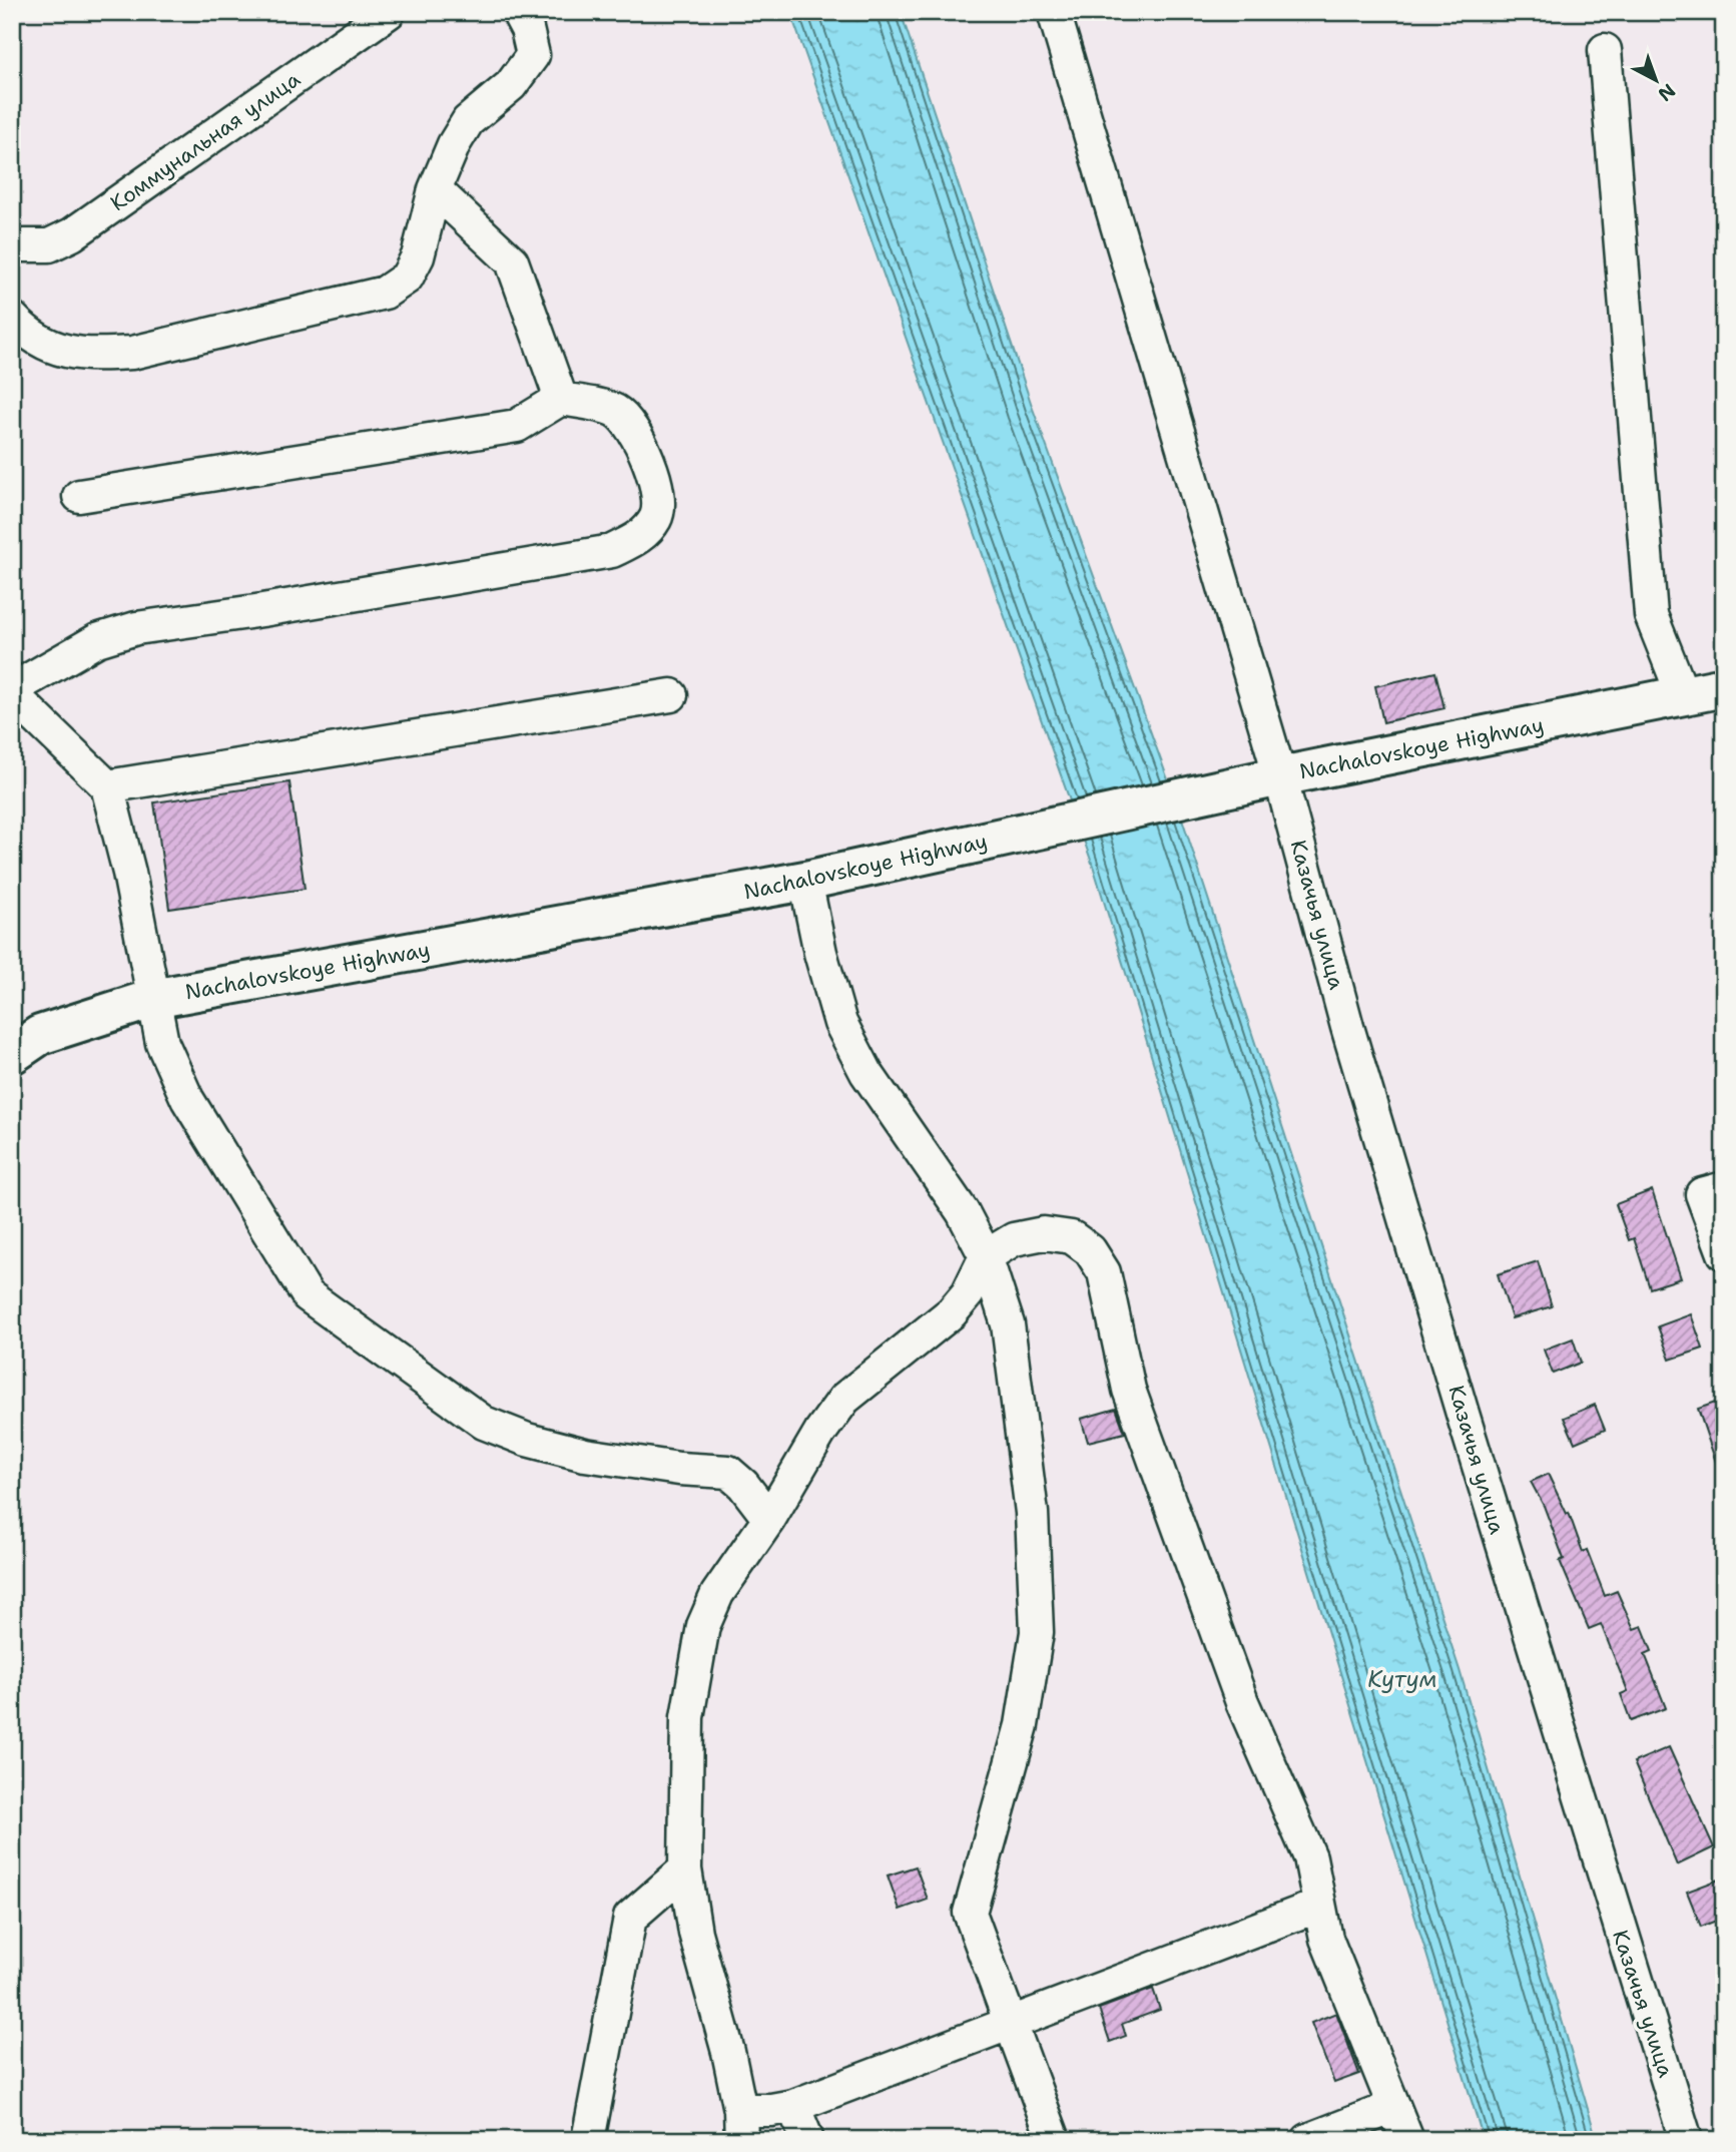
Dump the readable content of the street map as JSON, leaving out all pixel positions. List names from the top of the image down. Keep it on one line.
{"streets":{"main road":["Nachalovskoye Highway"],"street":["Коммунальная улица","Казачья улица"]},"crossings":[["Nachalovskoye Highway","Казачья улица"]],"water":["Кутум"],"north":"bottom right"}
